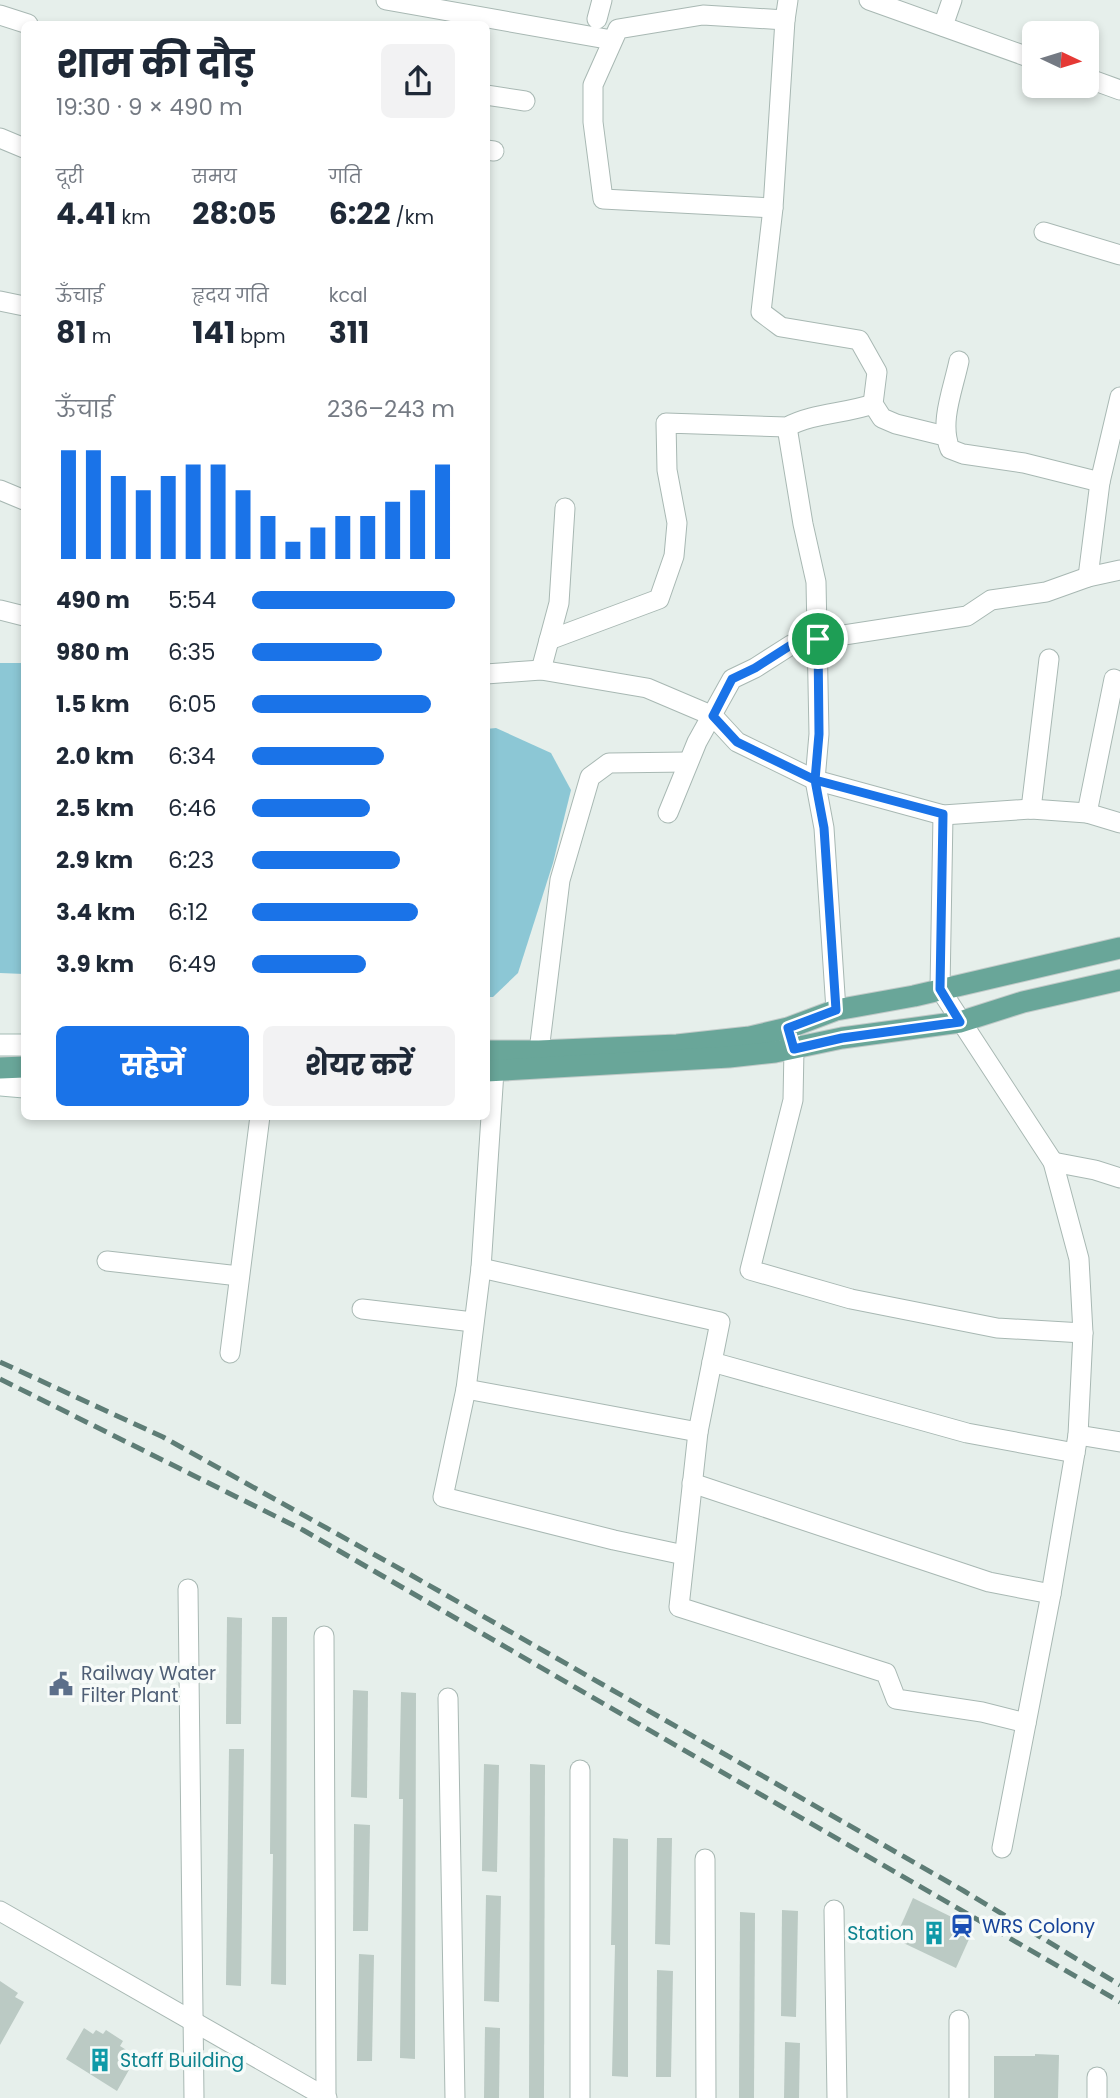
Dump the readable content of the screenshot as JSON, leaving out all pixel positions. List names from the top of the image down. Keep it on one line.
{"places":{"public building":["Railway Water Filter Plant"],"station":["WRS Colony"],"building":["Station","Staff Building"]},"north":"right","page":{"heading":["शाम की दौड़","19:30 · 9 × 490 m"],"stats":[["दूरी","4.41 km"],["समय","28:05"],["गति","6:22 /km"],["ऊँचाई","81 m"],["हृदय गति","141 bpm"],["kcal","311"]],"chart":["ऊँचाई","236–243 m"],"list":[{"name":"490 m","note":"5:54"},{"name":"980 m","note":"6:35"},{"name":"1.5 km","note":"6:05"},{"name":"2.0 km","note":"6:34"},{"name":"2.5 km","note":"6:46"},{"name":"2.9 km","note":"6:23"},{"name":"3.4 km","note":"6:12"},{"name":"3.9 km","note":"6:49"}],"buttons":["सहेजें","शेयर करें"]}}
